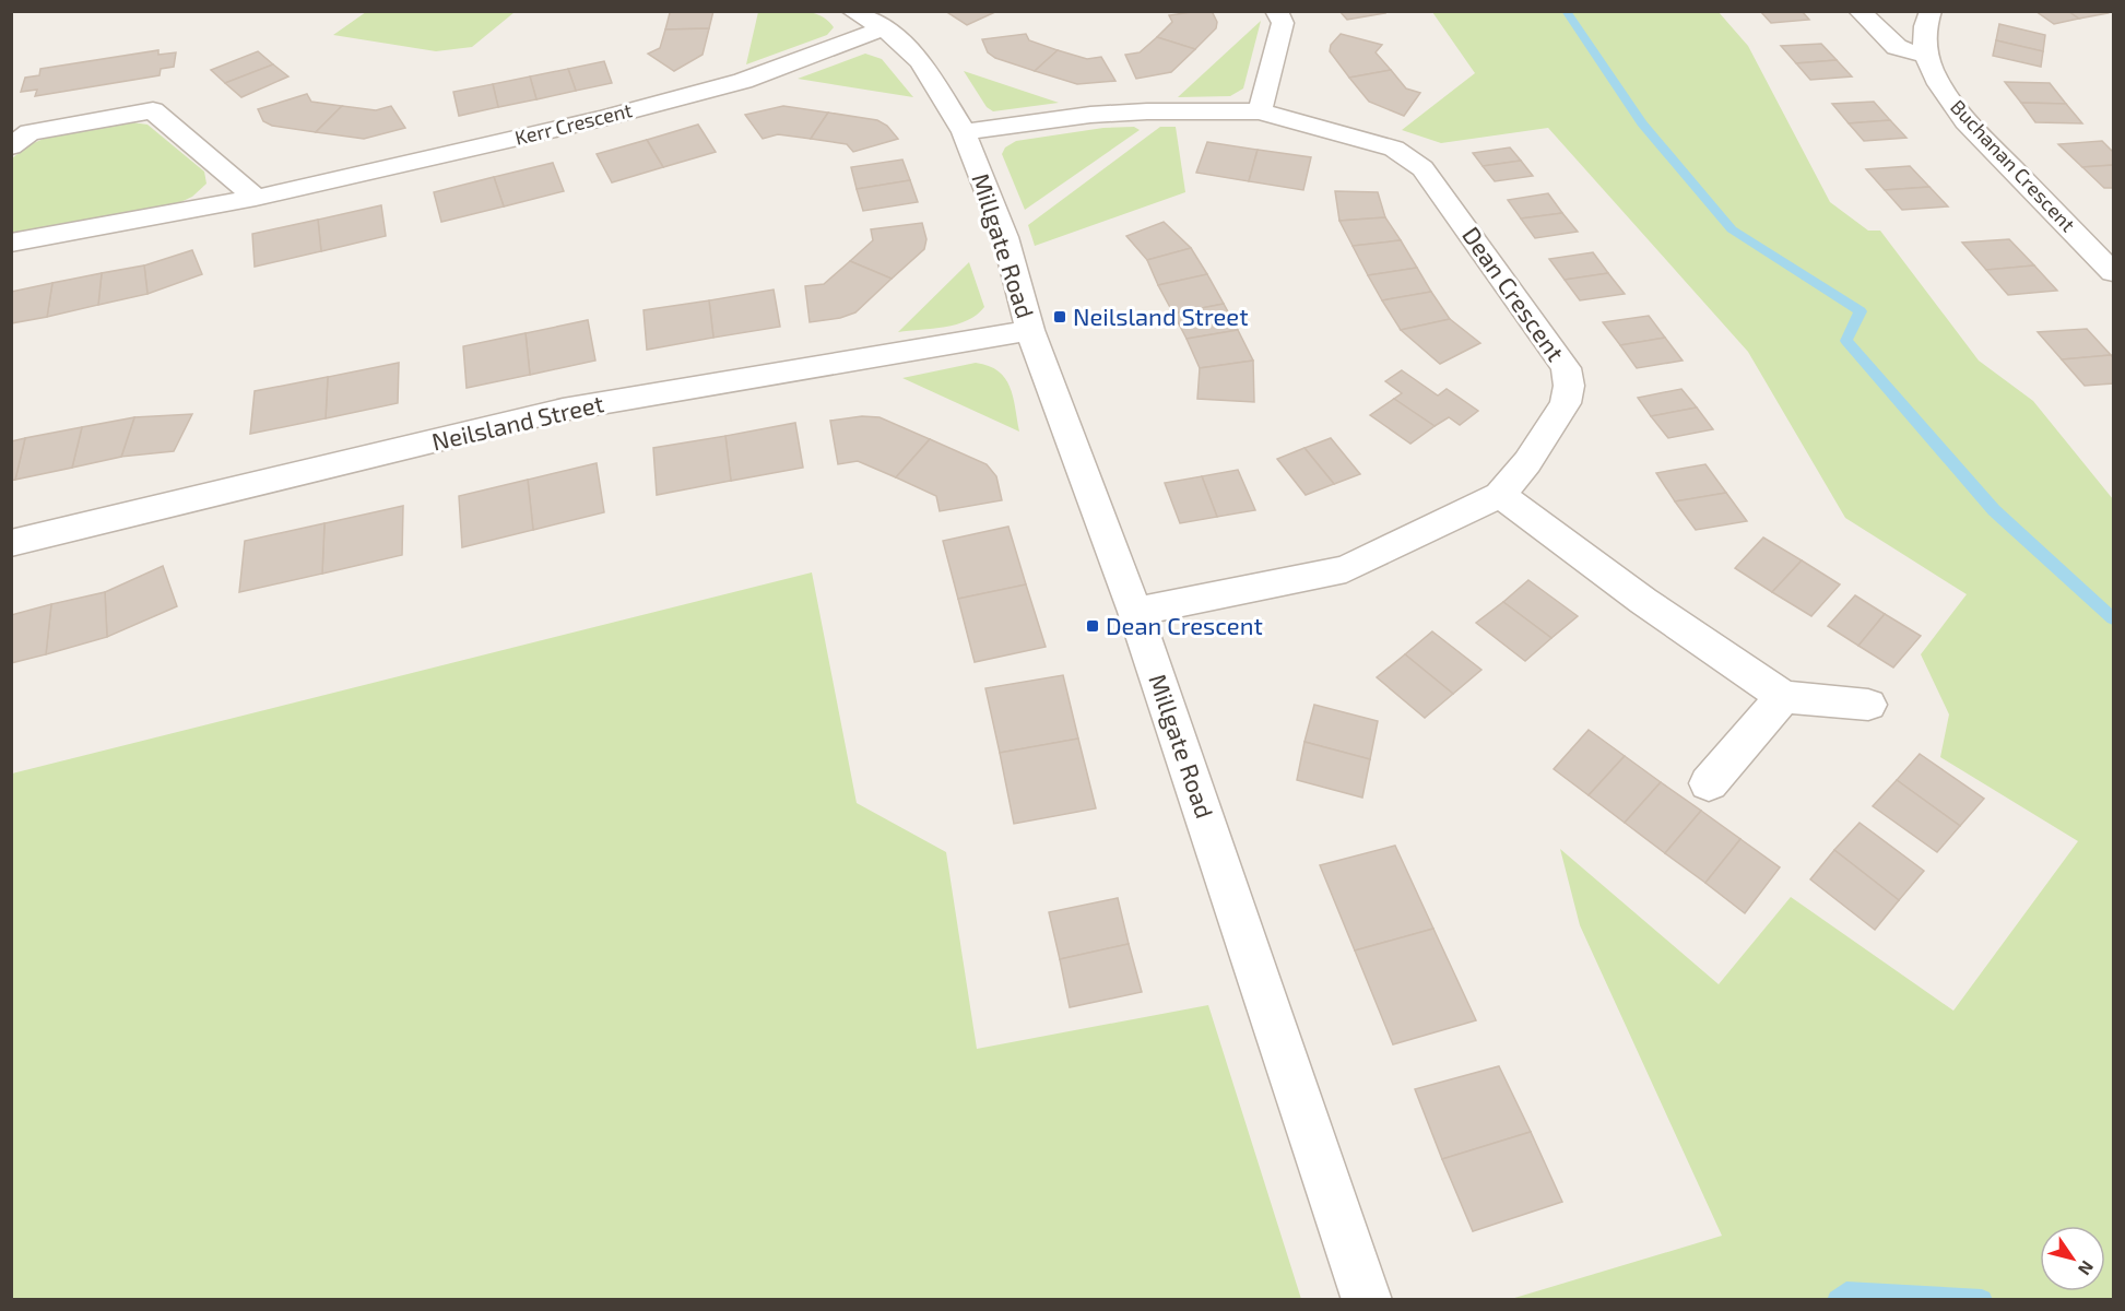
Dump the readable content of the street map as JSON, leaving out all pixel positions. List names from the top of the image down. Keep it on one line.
{"streets":{"street":["Kerr Crescent","Buchanan Crescent","Millgate Road","Dean Crescent","Neilsland Street"]},"crossings":[["Kerr Crescent","Millgate Road"],["Millgate Road","Dean Crescent"],["Millgate Road","Neilsland Street"]],"places":{"transit":["Neilsland Street","Dean Crescent"]},"north":"bottom right"}
